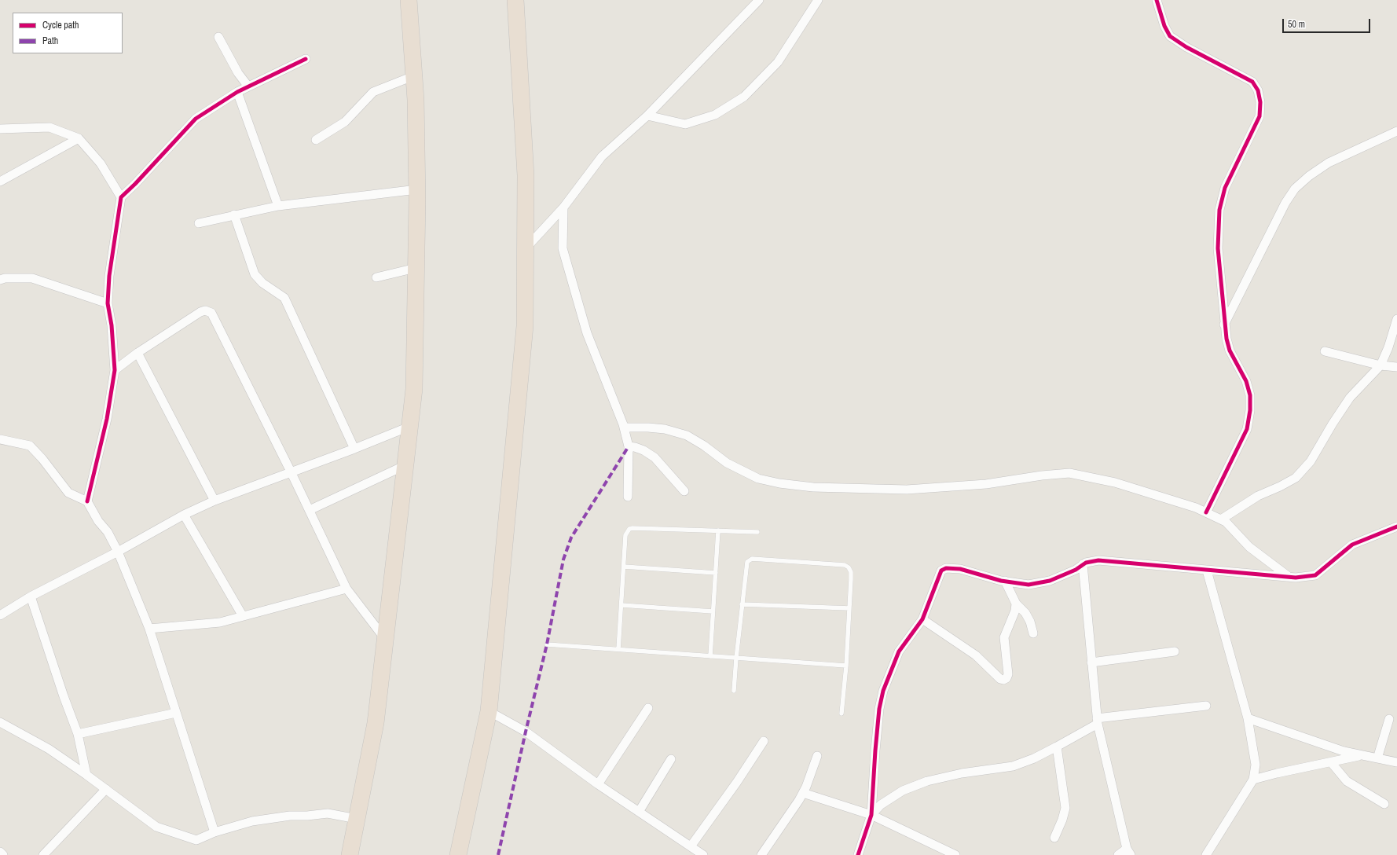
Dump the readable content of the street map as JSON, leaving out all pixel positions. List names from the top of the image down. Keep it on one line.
{"legend":["Cycle path","Path"],"scale_bar":"50 m"}
